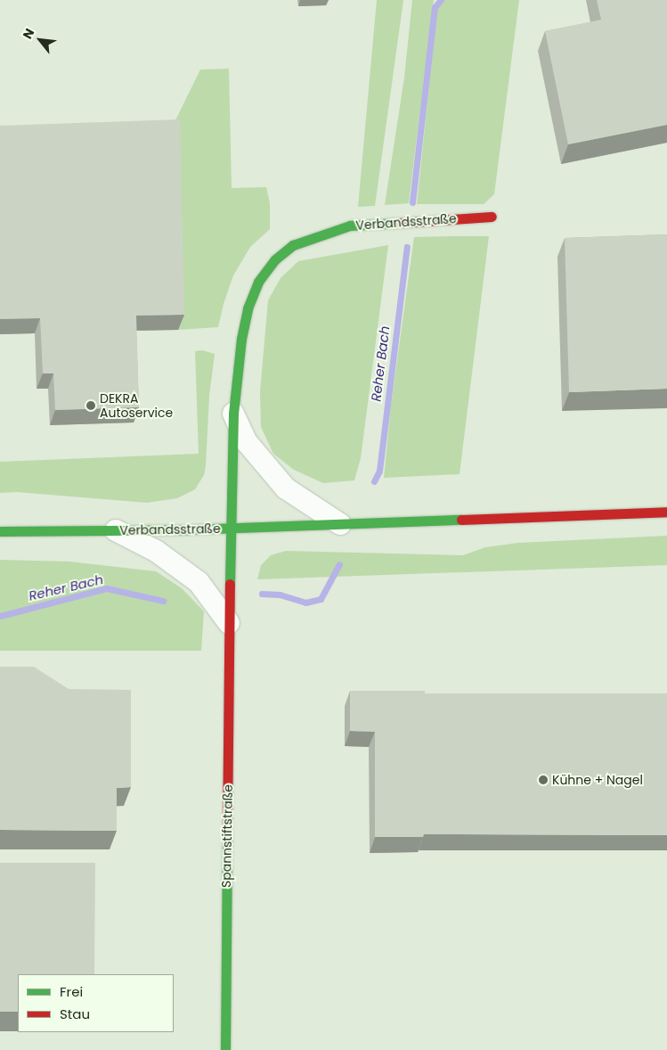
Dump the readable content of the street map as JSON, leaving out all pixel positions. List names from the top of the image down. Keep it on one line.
{"streets":{"street":["Verbandsstraße","Spannstiftstraße"]},"crossings":[["Verbandsstraße","Spannstiftstraße"]],"water":["Reher Bach"],"places":["DEKRA Autoservice","Kühne + Nagel"],"legend":["Frei","Stau"],"north":"top left"}
